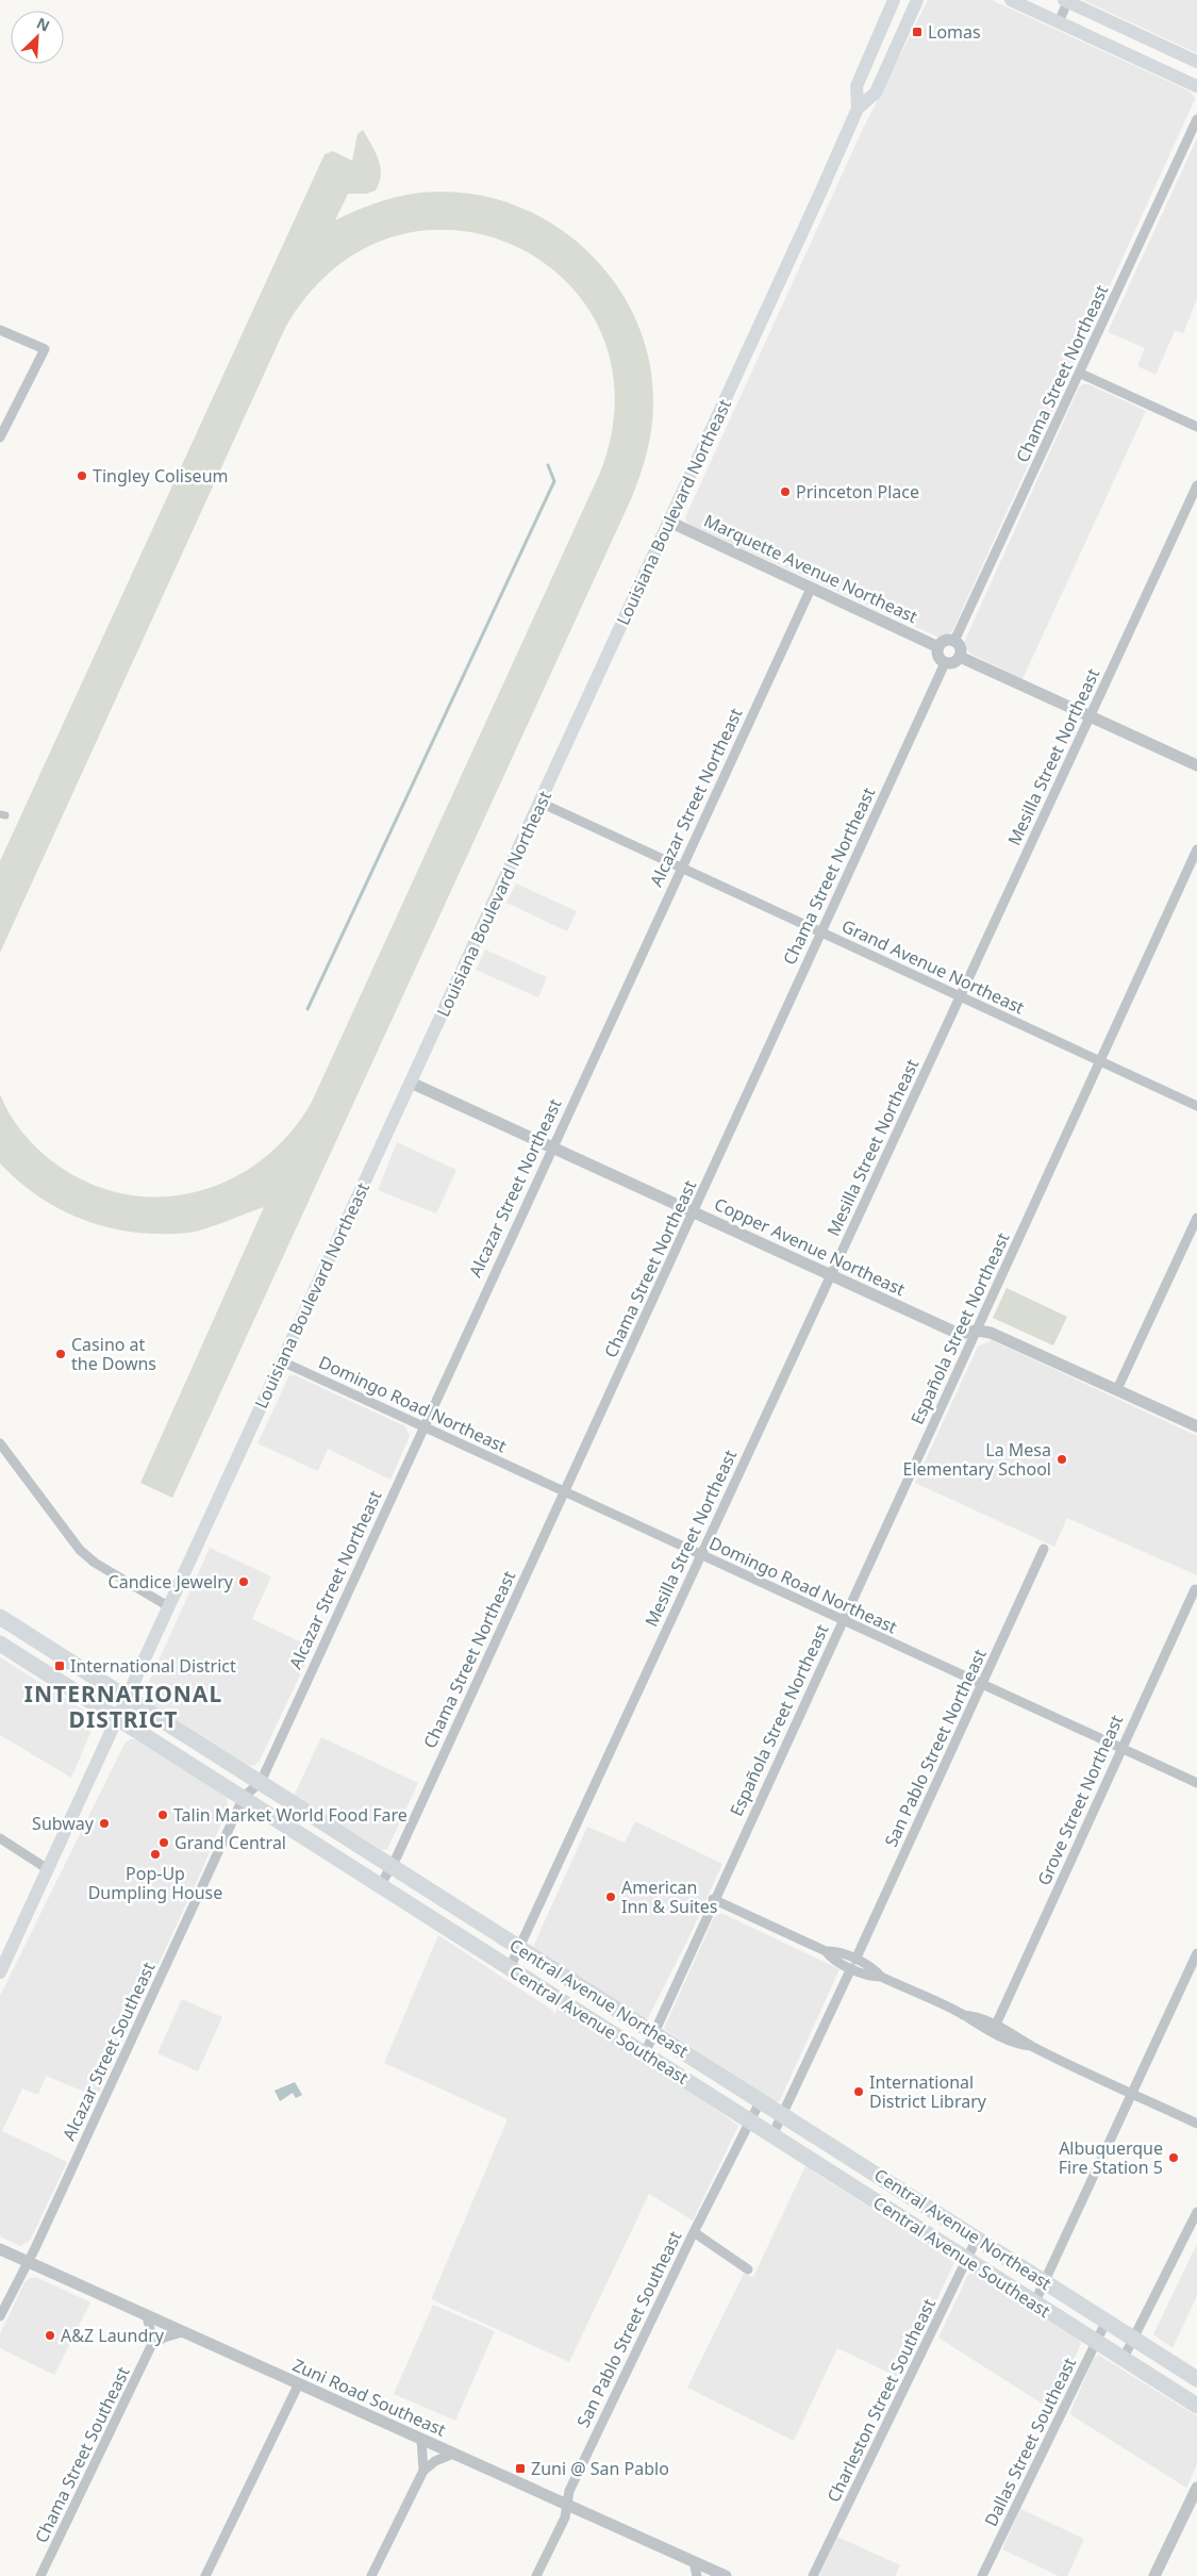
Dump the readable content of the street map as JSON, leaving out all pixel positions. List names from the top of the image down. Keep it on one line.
{"streets":{"main road":["Louisiana Boulevard Northeast","Central Avenue Northeast","Central Avenue Southeast"],"street":["Chama Street Northeast","Marquette Avenue Northeast","Mesilla Street Northeast","Alcazar Street Northeast","Grand Avenue Northeast","Copper Avenue Northeast","Española Street Northeast","Domingo Road Northeast","San Pablo Street Northeast","Grove Street Northeast","Alcazar Street Southeast","San Pablo Street Southeast","Zuni Road Southeast","Charleston Street Southeast","Dallas Street Southeast","Chama Street Southeast"]},"crossings":[["Chama Street Northeast","Marquette Avenue Northeast"],["Chama Street Northeast","Grand Avenue Northeast"],["Chama Street Northeast","Copper Avenue Northeast"],["Chama Street Northeast","Domingo Road Northeast"],["Chama Street Northeast","Central Avenue Northeast"],["Chama Street Northeast","Central Avenue Southeast"],["Louisiana Boulevard Northeast","Marquette Avenue Northeast"],["Louisiana Boulevard Northeast","Grand Avenue Northeast"],["Louisiana Boulevard Northeast","Copper Avenue Northeast"],["Louisiana Boulevard Northeast","Domingo Road Northeast"],["Louisiana Boulevard Northeast","Central Avenue Northeast"],["Louisiana Boulevard Northeast","Central Avenue Southeast"],["Marquette Avenue Northeast","Alcazar Street Northeast"],["Mesilla Street Northeast","Grand Avenue Northeast"],["Mesilla Street Northeast","Copper Avenue Northeast"],["Mesilla Street Northeast","Domingo Road Northeast"],["Mesilla Street Northeast","Central Avenue Northeast"],["Mesilla Street Northeast","Central Avenue Southeast"],["Alcazar Street Northeast","Grand Avenue Northeast"],["Alcazar Street Northeast","Copper Avenue Northeast"],["Alcazar Street Northeast","Domingo Road Northeast"],["Alcazar Street Northeast","Central Avenue Northeast"],["Alcazar Street Northeast","Central Avenue Southeast"],["Alcazar Street Northeast","Alcazar Street Southeast"],["Grand Avenue Northeast","Española Street Northeast"],["Copper Avenue Northeast","Española Street Northeast"],["Española Street Northeast","Domingo Road Northeast"],["Española Street Northeast","Central Avenue Northeast"],["Española Street Northeast","Central Avenue Southeast"],["Domingo Road Northeast","San Pablo Street Northeast"],["Domingo Road Northeast","Grove Street Northeast"],["San Pablo Street Northeast","Central Avenue Northeast"],["San Pablo Street Northeast","Central Avenue Southeast"],["Central Avenue Northeast","San Pablo Street Southeast"],["Central Avenue Northeast","Charleston Street Southeast"],["Central Avenue Northeast","Dallas Street Southeast"],["Central Avenue Southeast","Alcazar Street Southeast"],["Central Avenue Southeast","San Pablo Street Southeast"],["Central Avenue Southeast","Charleston Street Southeast"],["Central Avenue Southeast","Dallas Street Southeast"],["Alcazar Street Southeast","Zuni Road Southeast"],["San Pablo Street Southeast","Zuni Road Southeast"]],"districts":["INTERNATIONAL DISTRICT"],"places":{"transit":["Lomas","International District","Zuni @ San Pablo"],"other":["Tingley Coliseum","Princeton Place","Casino at the Downs","La Mesa Elementary School","Candice Jewelry","Talin Market World Food Fare","Subway","Grand Central","Pop-Up Dumpling House","American Inn & Suites","International District Library","Albuquerque Fire Station 5","A&Z Laundry"]},"north":"top right"}
